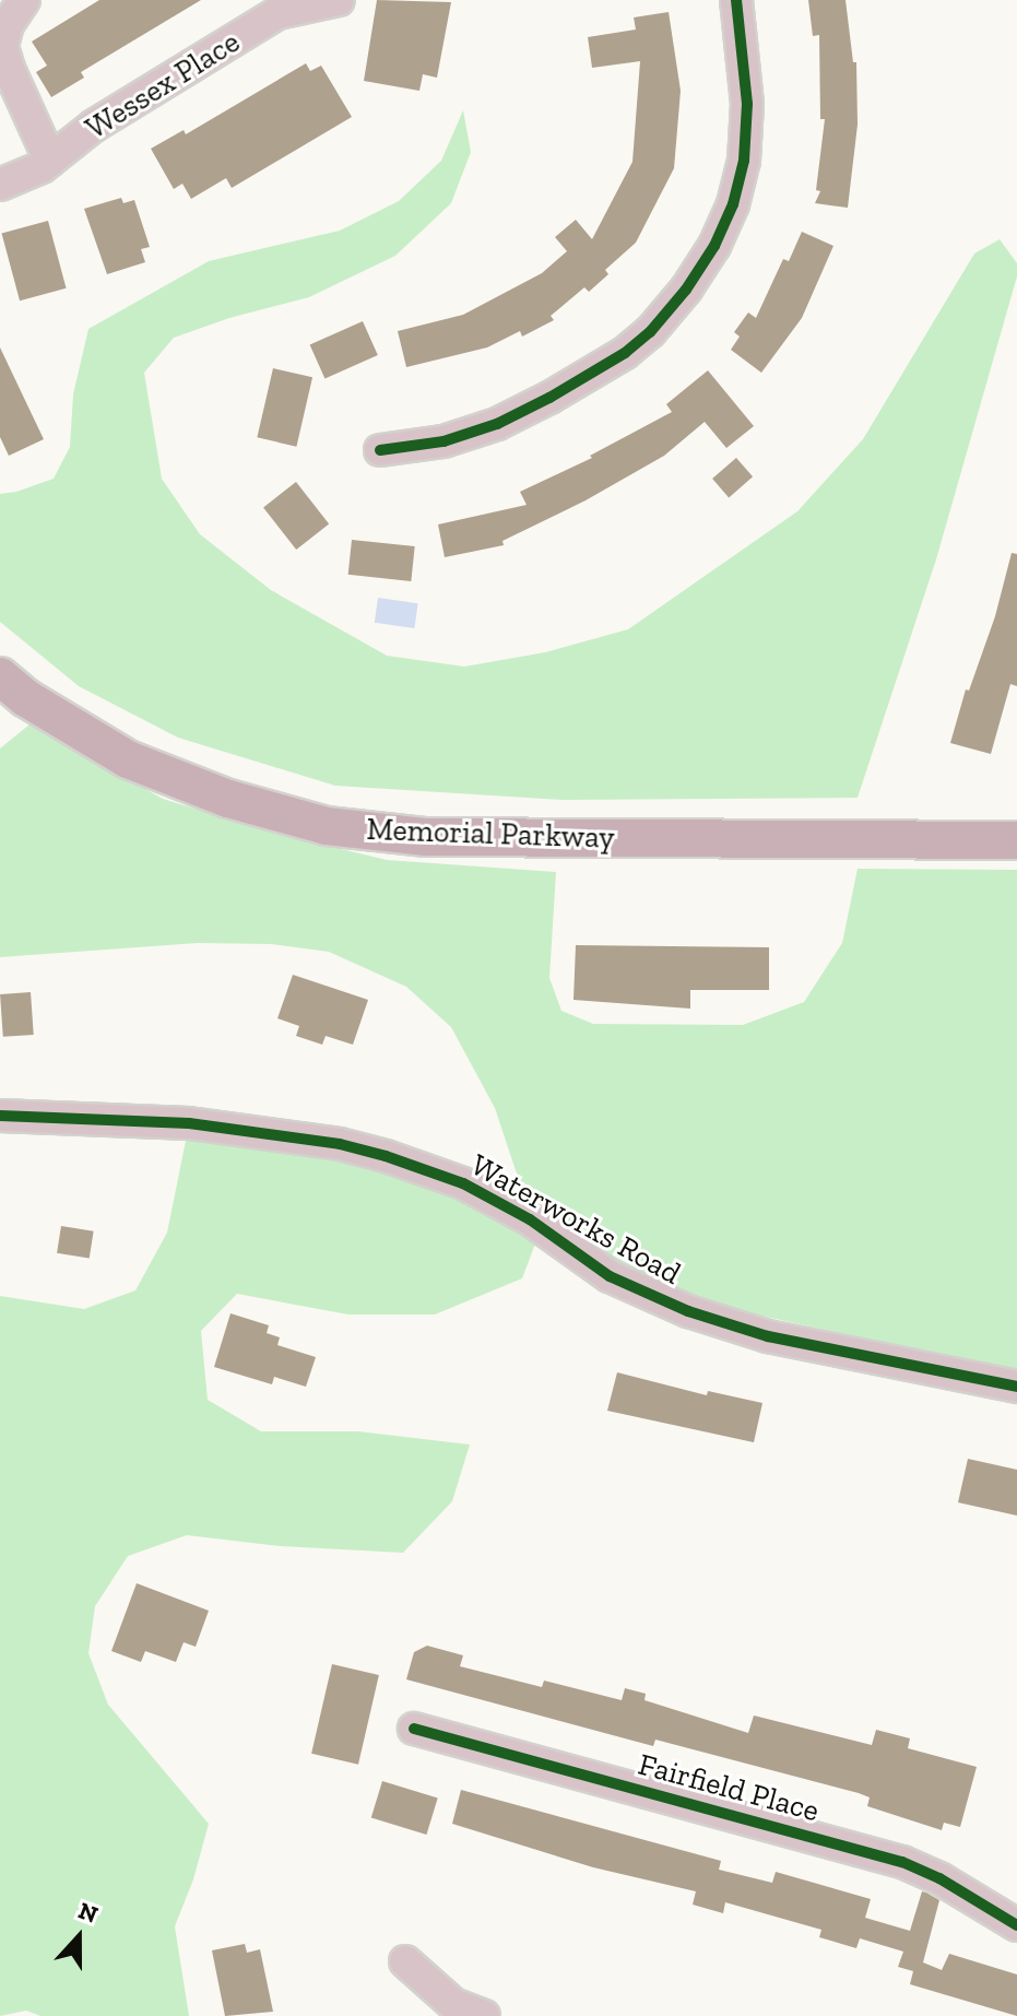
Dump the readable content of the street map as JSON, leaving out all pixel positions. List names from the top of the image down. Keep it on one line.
{"streets":{"main road":["Memorial Parkway"],"street":["Wessex Place","Waterworks Road","Fairfield Place"]},"north":"top"}
